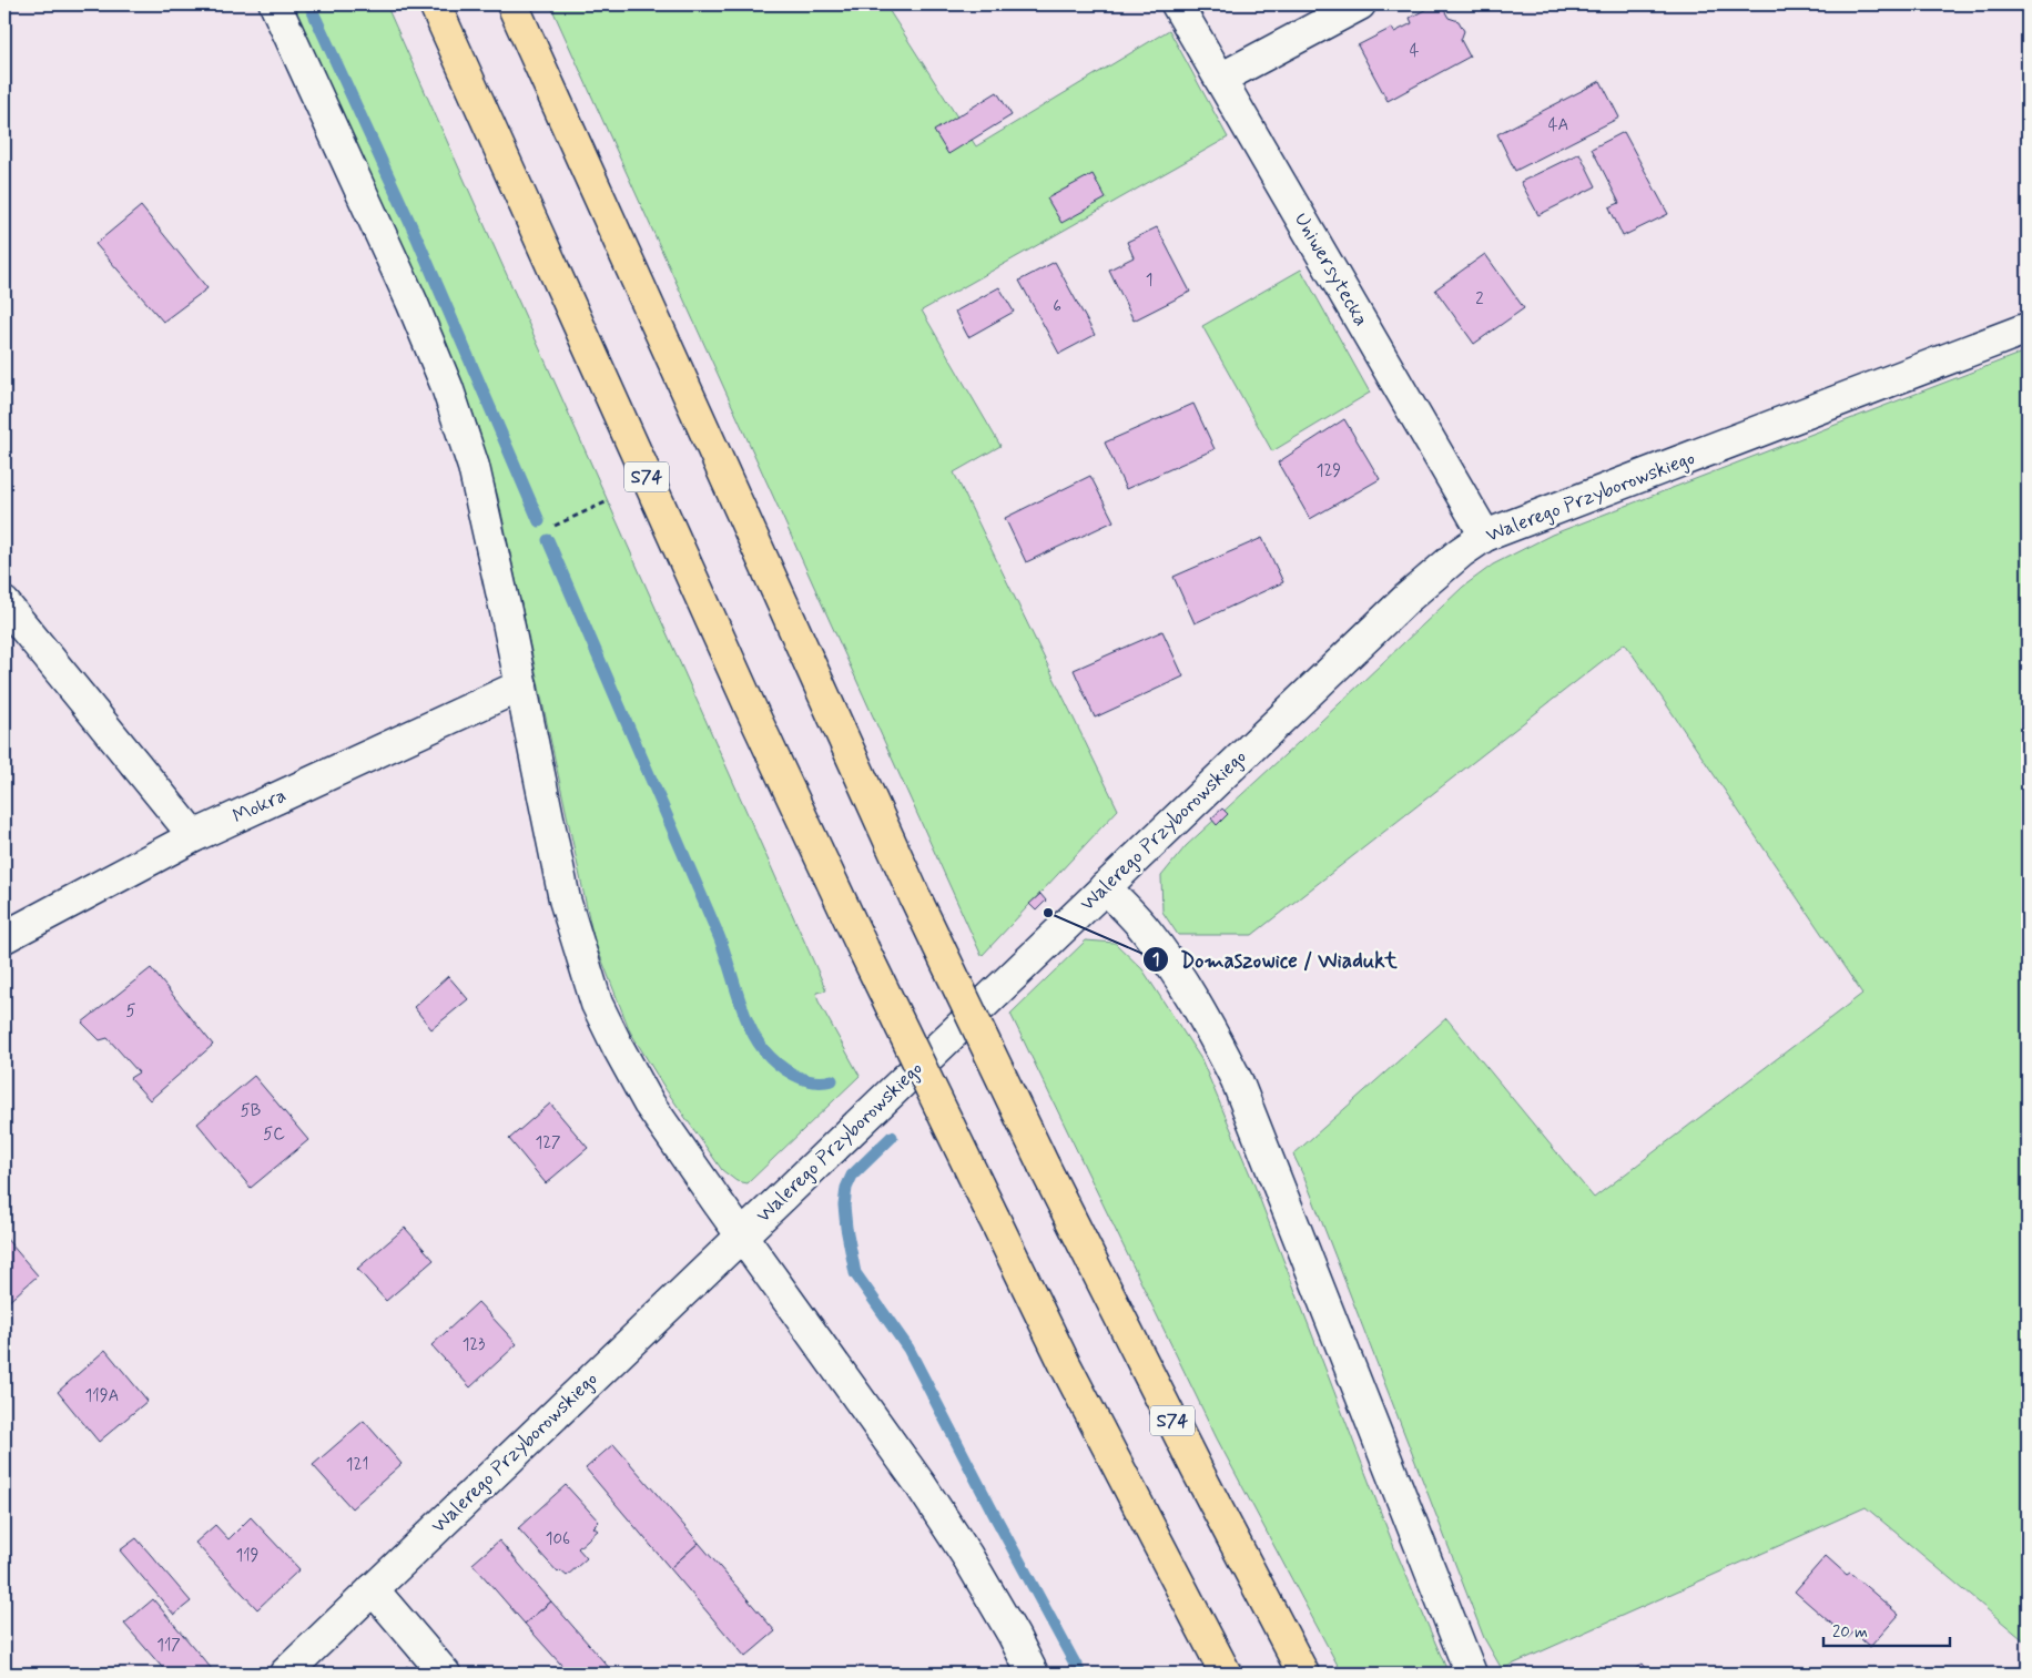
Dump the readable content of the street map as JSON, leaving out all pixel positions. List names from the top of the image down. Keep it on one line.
{"streets":{"highway":["S74"],"street":["Uniwersytecka","Walerego Przyborowskiego","Mokra"]},"crossings":[["Uniwersytecka","Walerego Przyborowskiego"]],"places":["Domaszowice / Wiadukt"],"house_numbers":["4","4A","1","2","6","129","5","5B","5C","127","123","119A","121","106","119","117"],"scale_bar":"20 m"}
